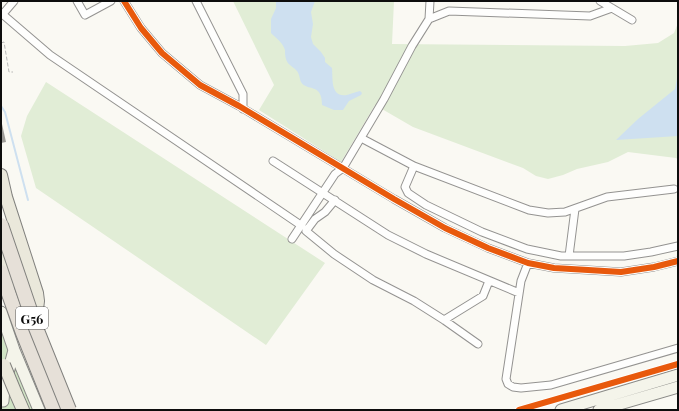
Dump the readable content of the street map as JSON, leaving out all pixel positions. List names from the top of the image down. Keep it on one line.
{"streets":{"highway":["G56"]}}
